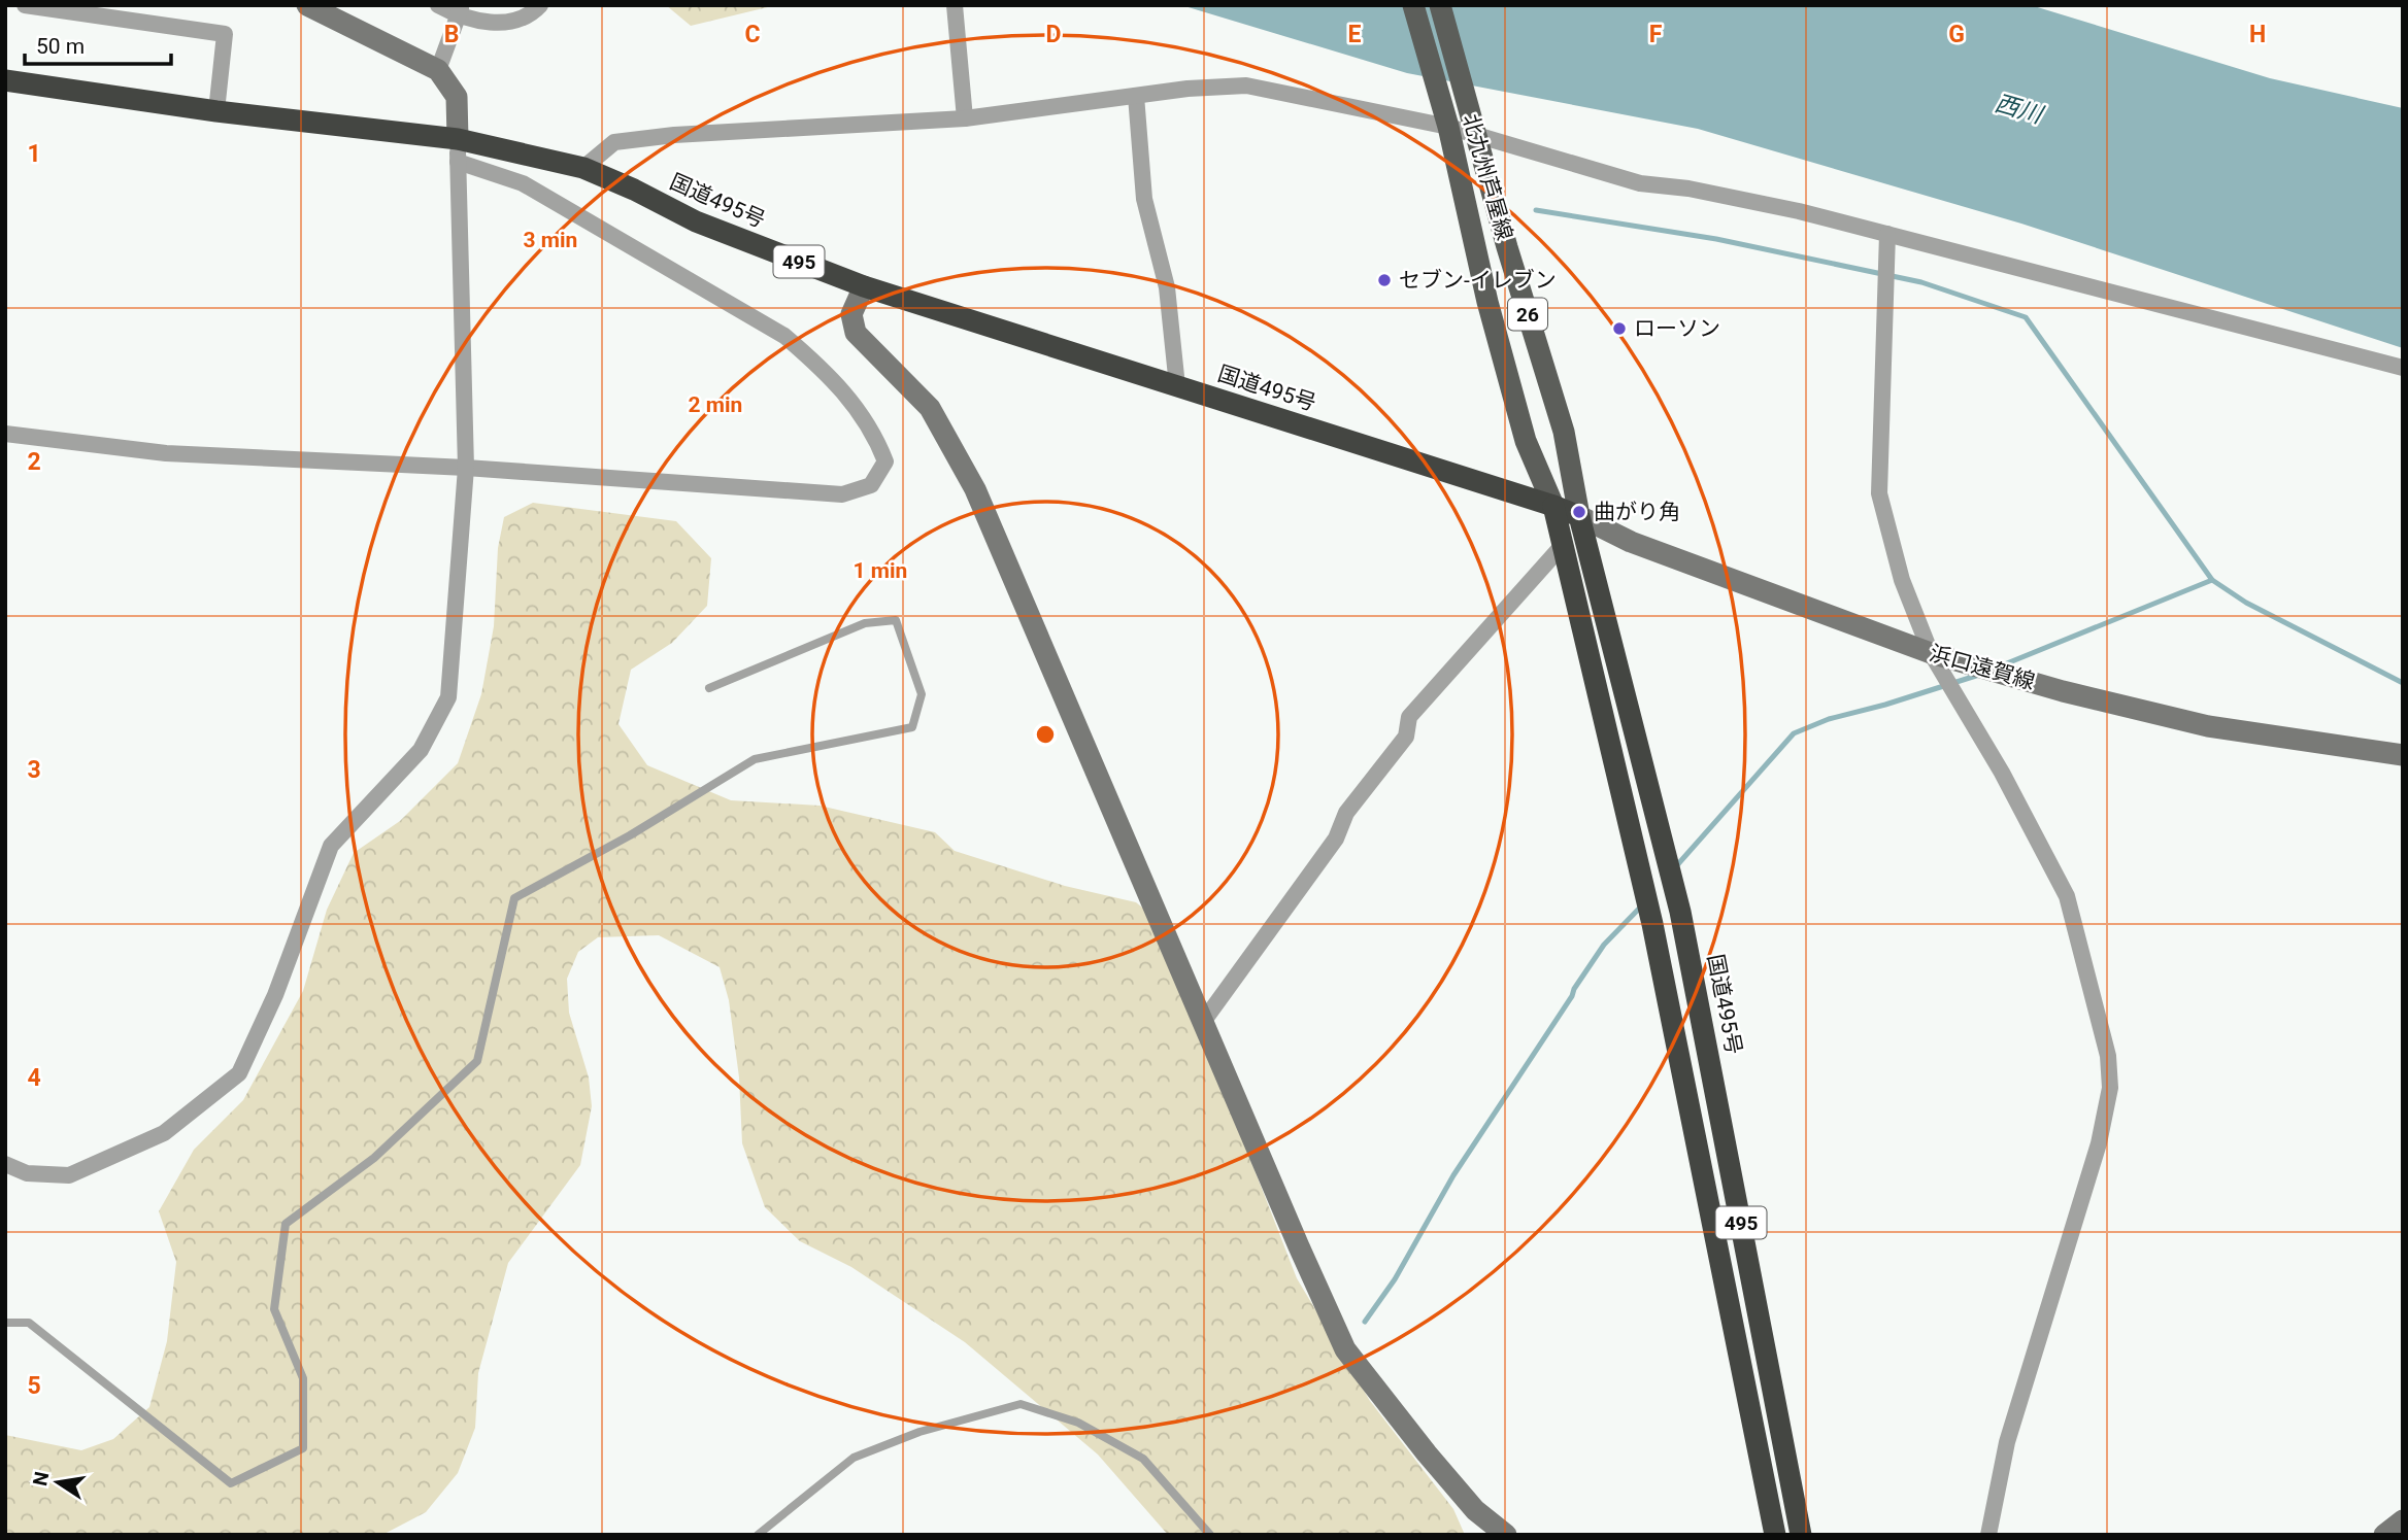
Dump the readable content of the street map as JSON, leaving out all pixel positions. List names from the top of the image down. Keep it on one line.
{"streets":{"highway":["国道495号","495"],"main road":["北九州芦屋線","26"],"street":["浜口遠賀線"]},"crossings":[["北九州芦屋線","国道495号"],["北九州芦屋線","495"],["北九州芦屋線","浜口遠賀線"],["国道495号","495"],["国道495号","浜口遠賀線"]],"water":["西川"],"places":["セブン-イレブン","ローソン","曲がり角"],"scale_bar":"50 m","north":"left","grid":{"columns":["B","C","D","E","F","G","H"],"rows":["1","2","3","4","5"]},"rings":["3 min","2 min","1 min"]}
